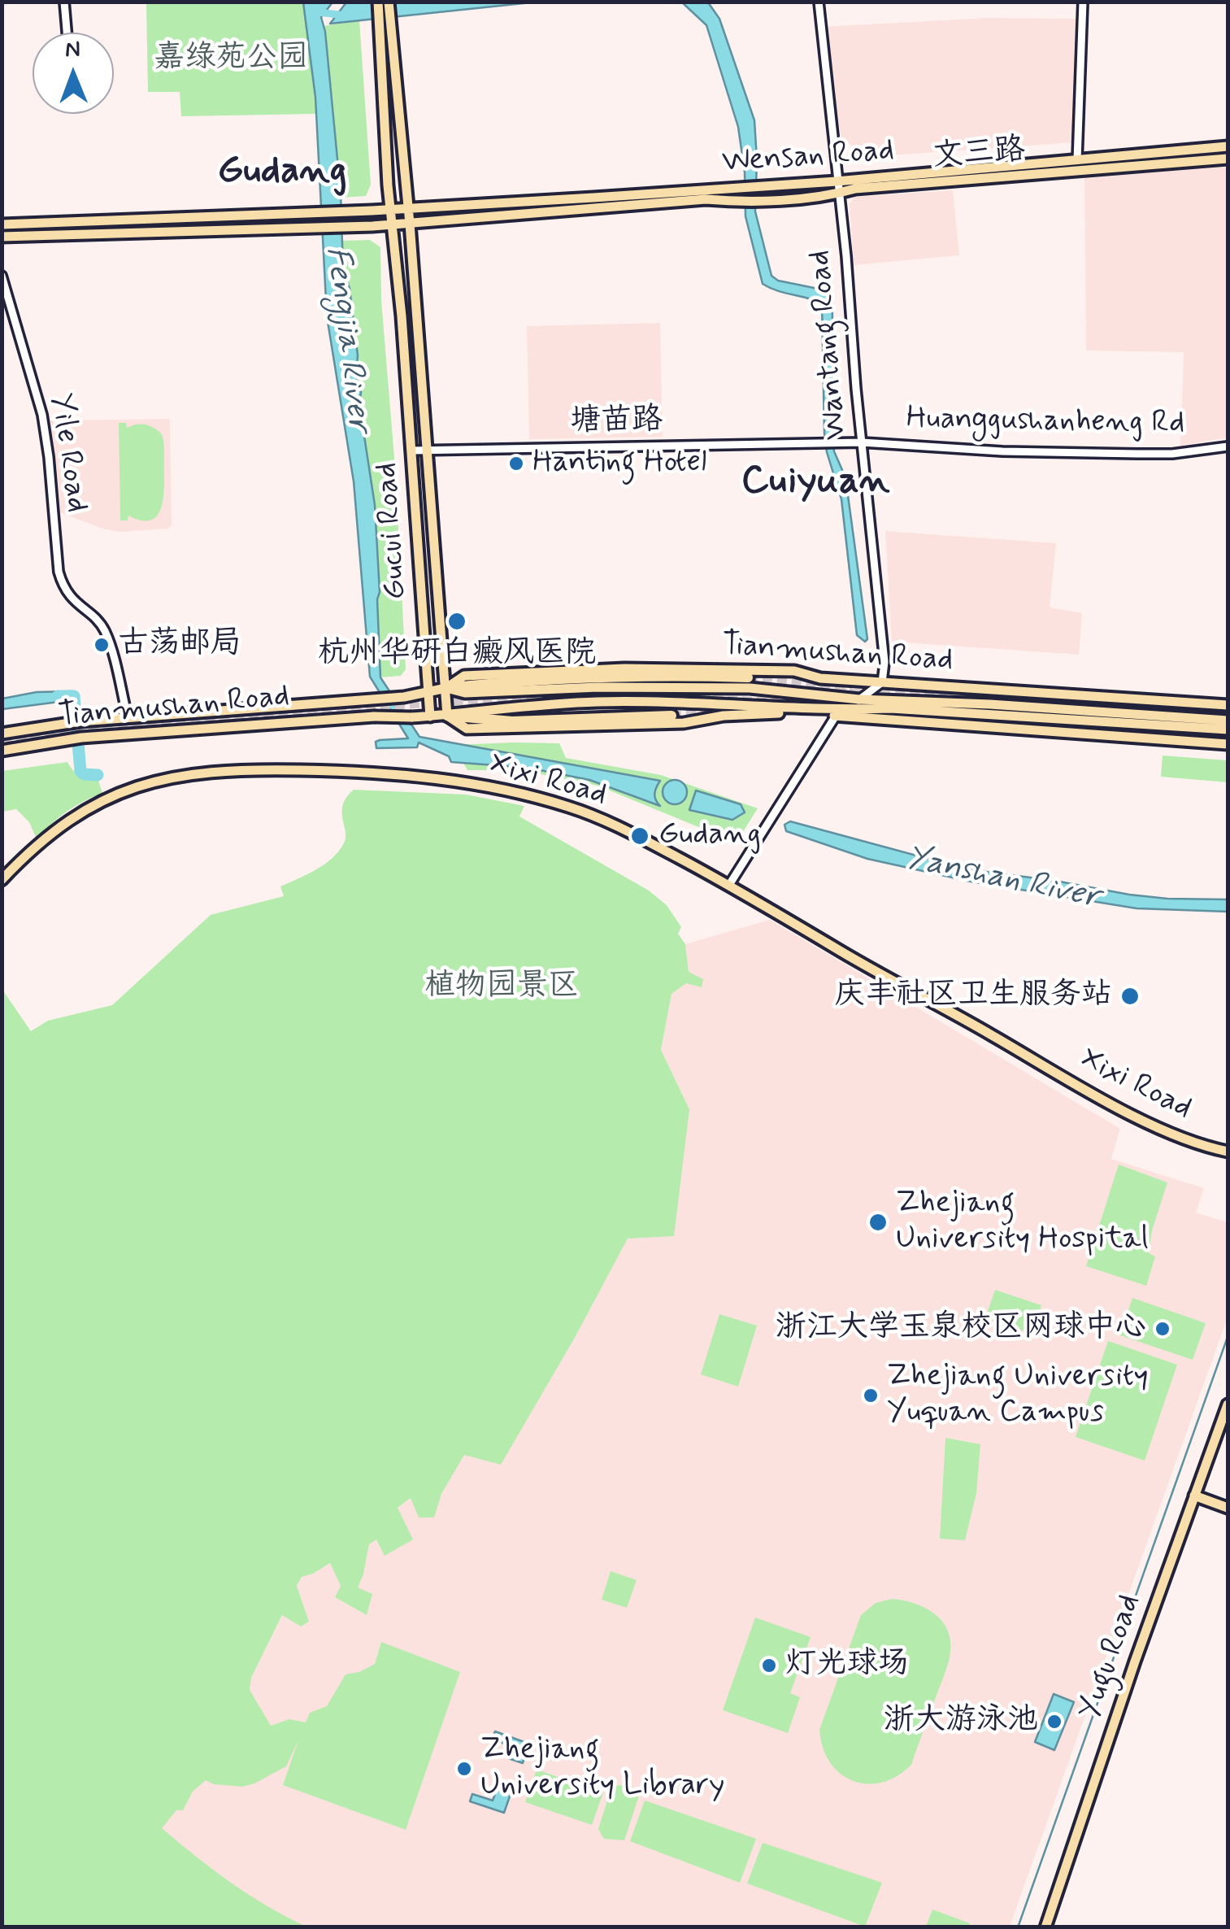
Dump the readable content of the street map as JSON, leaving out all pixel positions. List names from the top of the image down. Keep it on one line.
{"streets":{"main road":["文三路","Wensan Road","Gucui Road","Tianmushan Road","Xixi Road","Yugu Road"],"street":["Wantang Road","塘苗路","Huanggushanheng Rd","Yile Road"]},"crossings":[["文三路","Wantang Road"],["文三路","Gucui Road"],["Wensan Road","Wantang Road"],["Wensan Road","Gucui Road"],["Wantang Road","塘苗路"],["Wantang Road","Huanggushanheng Rd"],["Wantang Road","Tianmushan Road"],["塘苗路","Huanggushanheng Rd"],["塘苗路","Gucui Road"],["Yile Road","Tianmushan Road"],["Gucui Road","Tianmushan Road"]],"districts":["Gudang","Cuiyuan"],"water":["Fengjia River","Yanshan River"],"parks":["嘉绿苑公园","植物园景区"],"places":["Hanting Hotel","杭州华研白癜风医院","古荡邮局","Gudang","庆丰社区卫生服务站","Zhejiang University Hospital","浙江大学玉泉校区网球中心","Zhejiang University Yuquan Campus","灯光球场","浙大游泳池","Zhejiang University Library"],"north":"top"}
